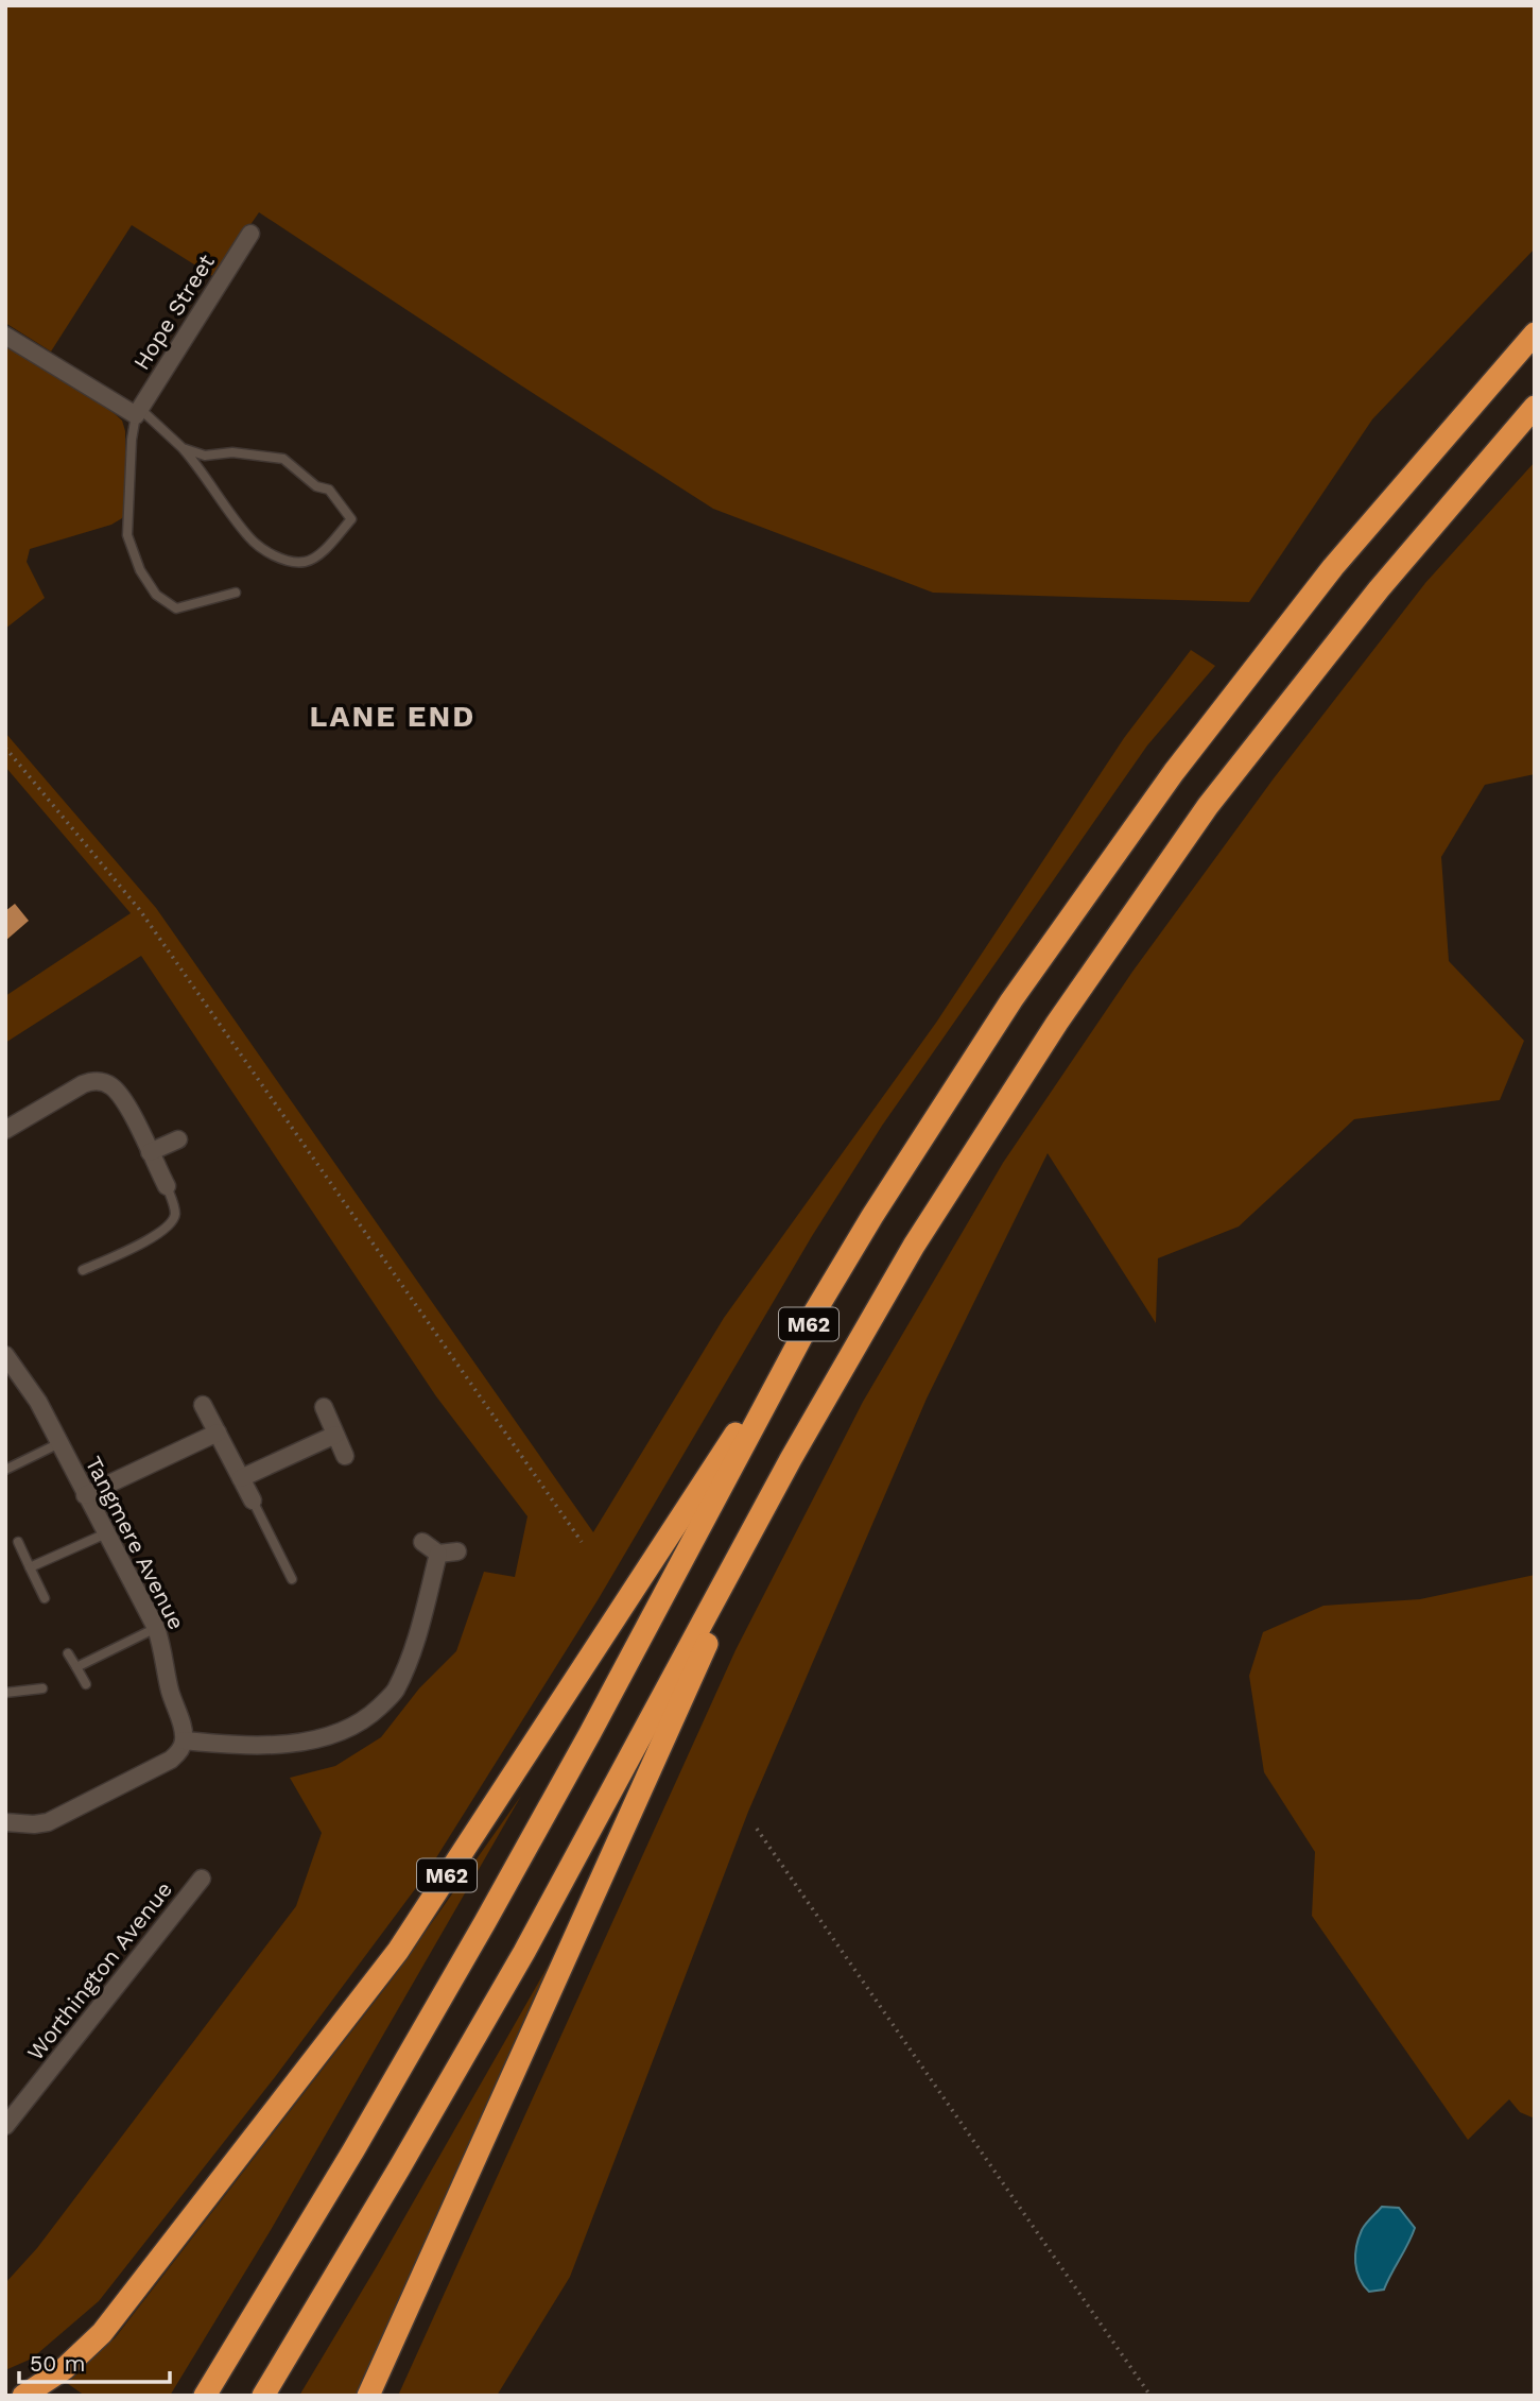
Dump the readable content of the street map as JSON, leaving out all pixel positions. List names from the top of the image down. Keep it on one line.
{"streets":{"highway":["M62"],"street":["Hope Street","Tangmere Avenue","Worthington Avenue"]},"districts":["LANE END"],"scale_bar":"50 m"}
